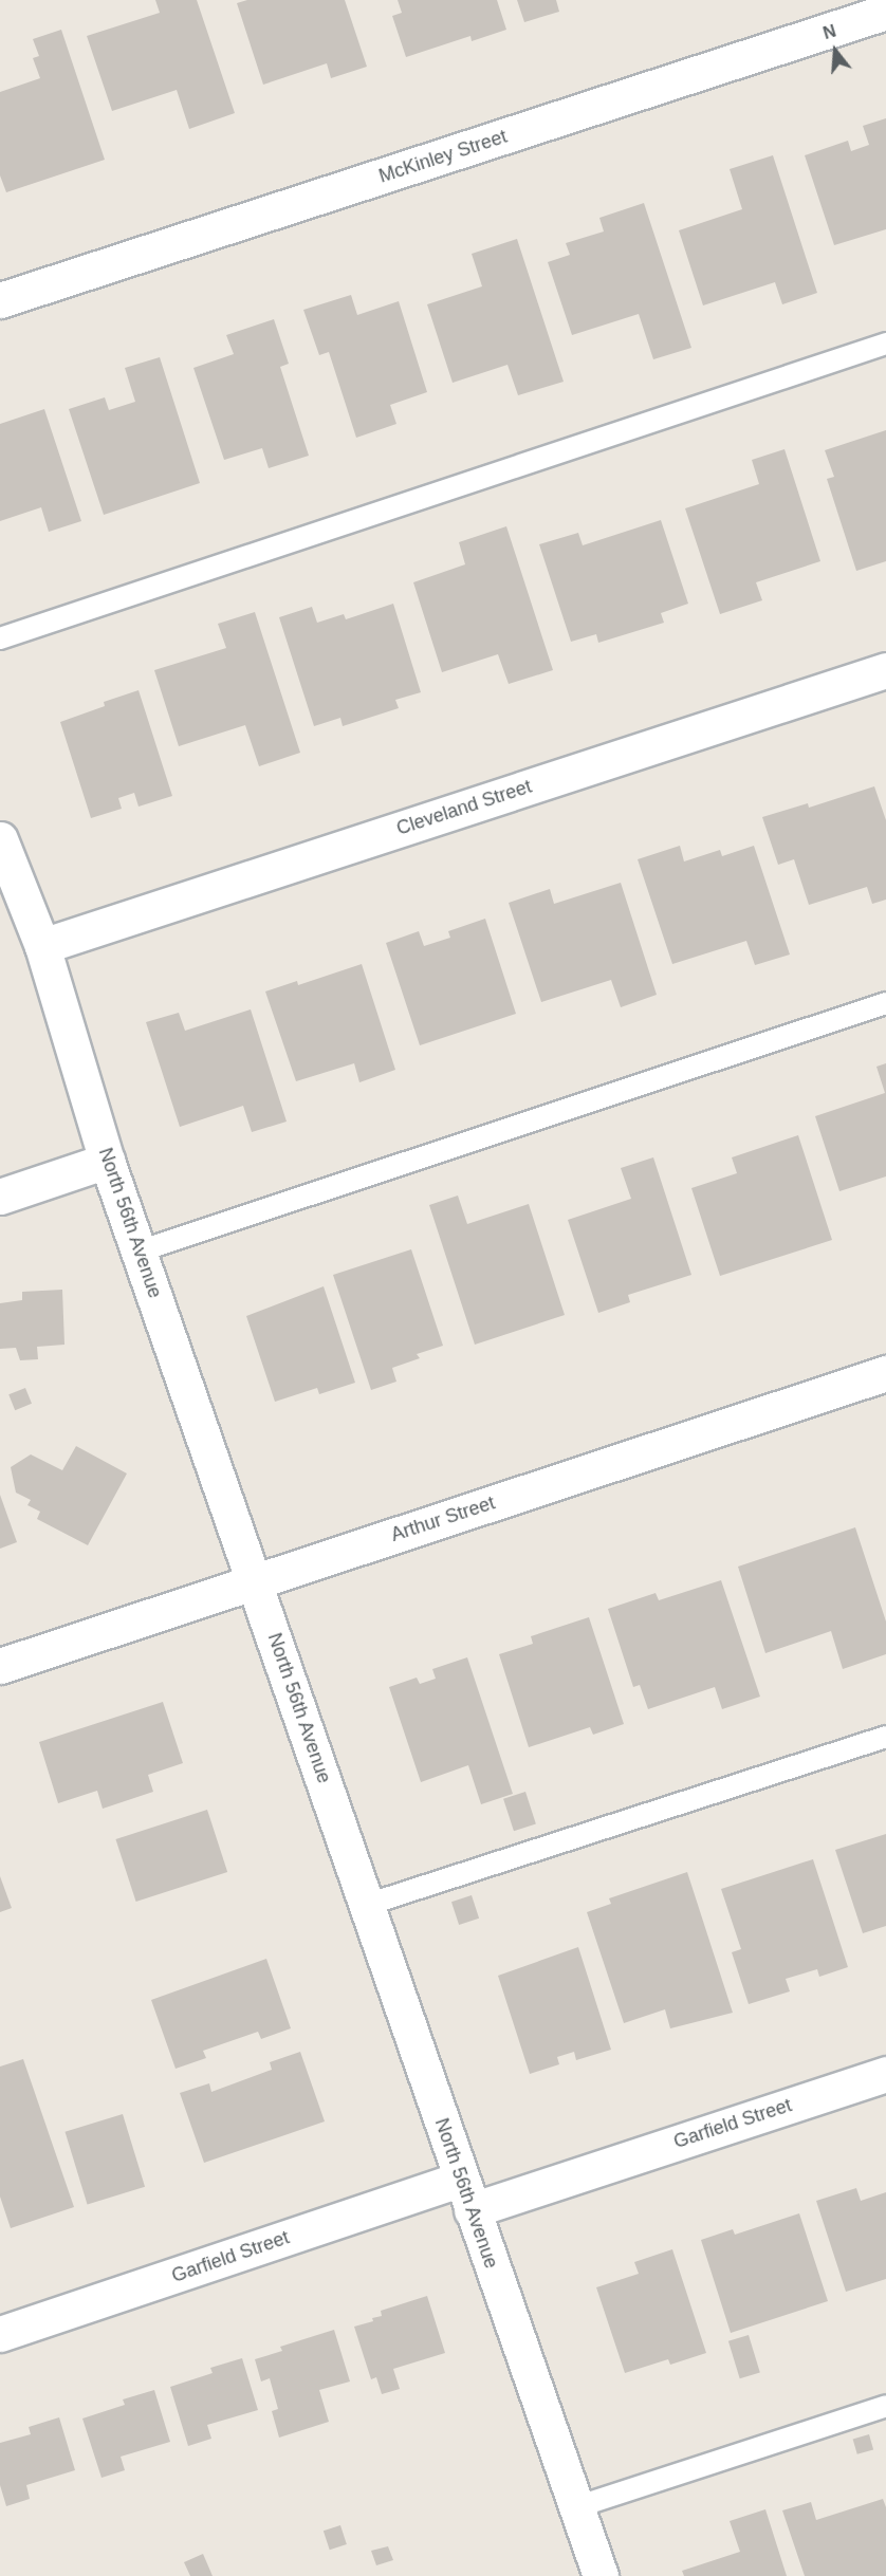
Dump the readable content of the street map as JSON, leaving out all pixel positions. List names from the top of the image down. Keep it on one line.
{"streets":{"street":["McKinley Street","Cleveland Street","North 56th Avenue","Arthur Street","Garfield Street"]},"crossings":[["Cleveland Street","North 56th Avenue"],["North 56th Avenue","Arthur Street"],["North 56th Avenue","Garfield Street"]],"north":"top"}
